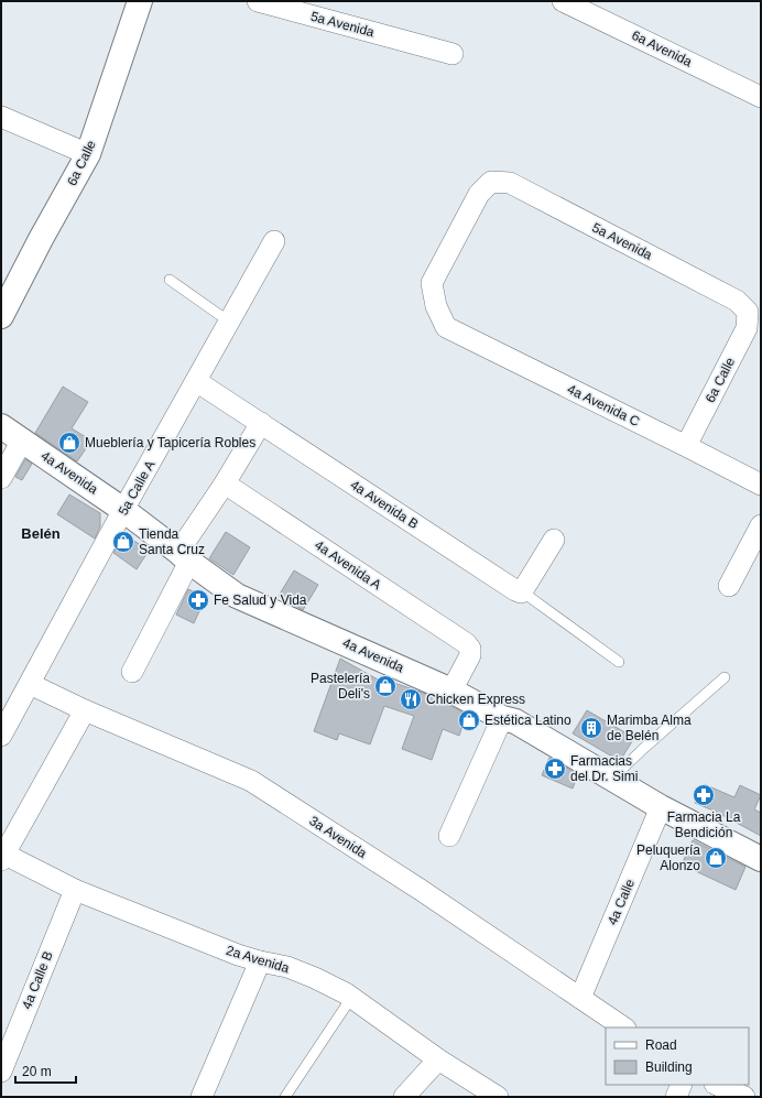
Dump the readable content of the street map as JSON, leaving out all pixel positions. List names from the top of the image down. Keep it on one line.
{"streets":{"street":["5a Avenida","6a Avenida","6a Calle","4a Avenida C","4a Avenida","5a Calle A","4a Avenida B","4a Avenida A","3a Avenida","4a Calle","2a Avenida","4a Calle B"]},"crossings":[["5a Avenida","6a Calle"],["5a Avenida","4a Avenida C"],["6a Calle","4a Avenida C"],["4a Avenida","5a Calle A"],["4a Avenida","4a Avenida A"],["4a Avenida","4a Calle"],["5a Calle A","4a Avenida B"],["5a Calle A","3a Avenida"],["3a Avenida","4a Calle"],["2a Avenida","4a Calle B"]],"districts":["Belén"],"places":{"shop":["Mueblería y Tapicería Robles","Tienda Santa Cruz","Pastelería Deli's","Estética Latino","Peluquería Alonzo"],"pharmacy":["Fe Salud y Vida","Farmacias del Dr. Simi","Farmacia La Bendición"],"restaurant":["Chicken Express"],"building":["Marimba Alma de Belén"]},"legend":["Road","Building"],"scale_bar":"20 m"}
